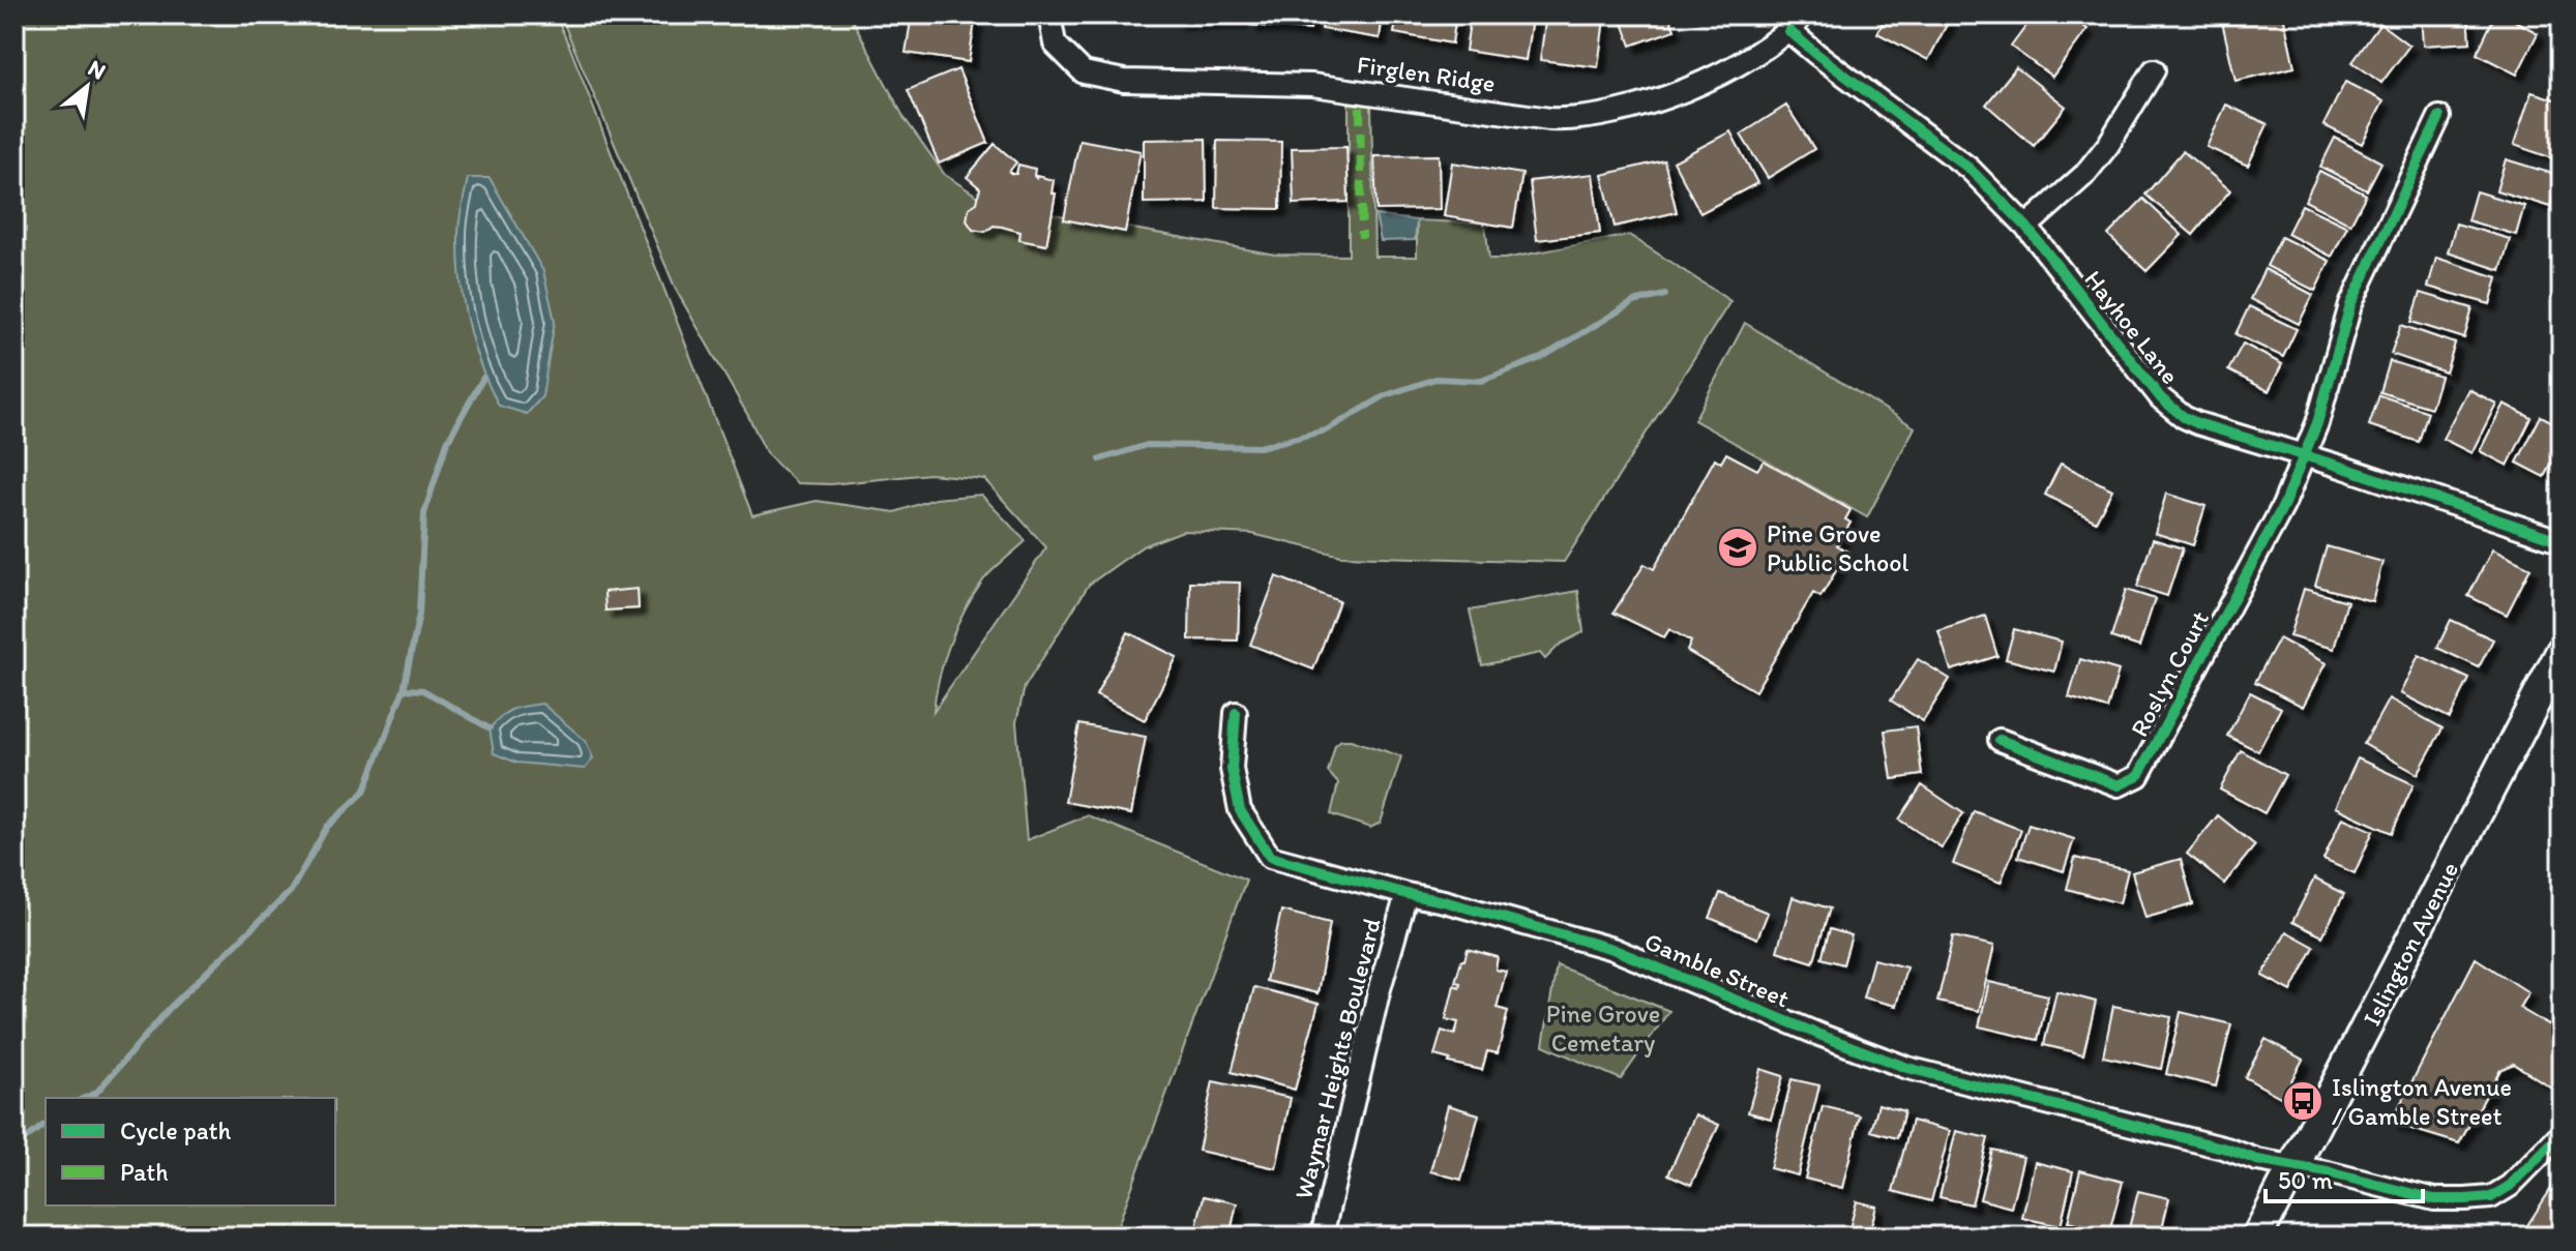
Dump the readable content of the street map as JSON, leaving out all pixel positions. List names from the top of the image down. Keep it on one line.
{"streets":{"main road":["Islington Avenue"],"street":["Firglen Ridge","Hayhoe Lane","Roslyn Court","Gamble Street","Waymar Heights Boulevard"]},"crossings":[["Firglen Ridge","Hayhoe Lane"],["Hayhoe Lane","Roslyn Court"],["Islington Avenue","Gamble Street"],["Gamble Street","Waymar Heights Boulevard"]],"parks":["Pine Grove Cemetary"],"places":{"school or university":["Pine Grove Public School"],"bus stop":["Islington Avenue / Gamble Street"]},"legend":["Cycle path","Path"],"scale_bar":"50 m","north":"top right"}
